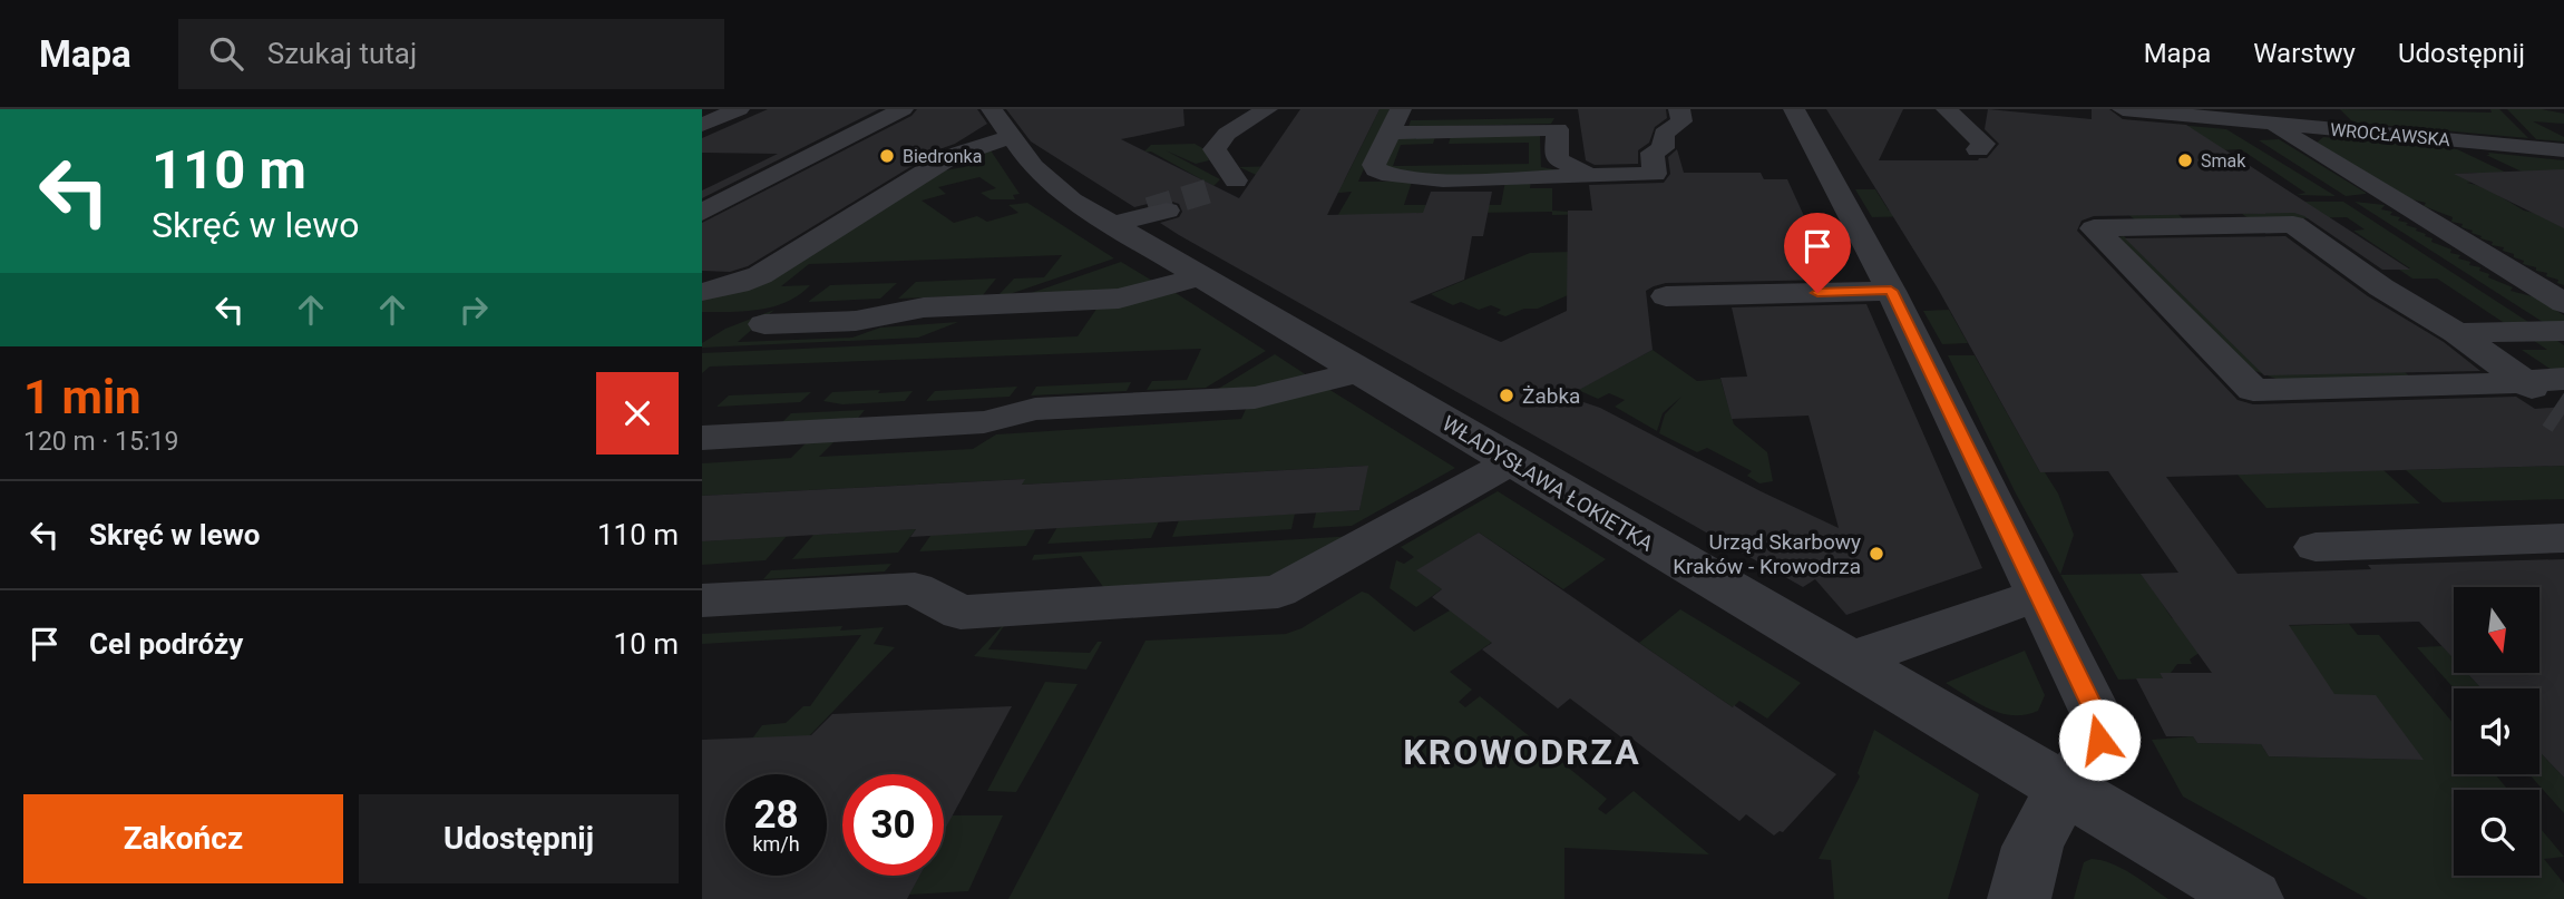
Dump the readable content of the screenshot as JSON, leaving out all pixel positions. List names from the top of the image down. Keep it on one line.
{"streets":{"street":["WROCŁAWSKA","WŁADYSŁAWA ŁOKIETKA"]},"districts":["KROWODRZA"],"places":["Biedronka","Smak","Żabka","Urząd Skarbowy Kraków - Krowodrza"],"north":"bottom","page":{"header":"Mapa","search":"Szukaj tutaj","nav":["Mapa","Warstwy","Udostępnij"],"turn":["110 m","Skręć w lewo"],"heading":["1 min","120 m · 15:19"],"list":[{"name":"Skręć w lewo","value":"110 m"},{"name":"Cel podróży","value":"10 m"}],"speed":"28 km/h","limit":"30","buttons":["Zakończ","Udostępnij"]}}
